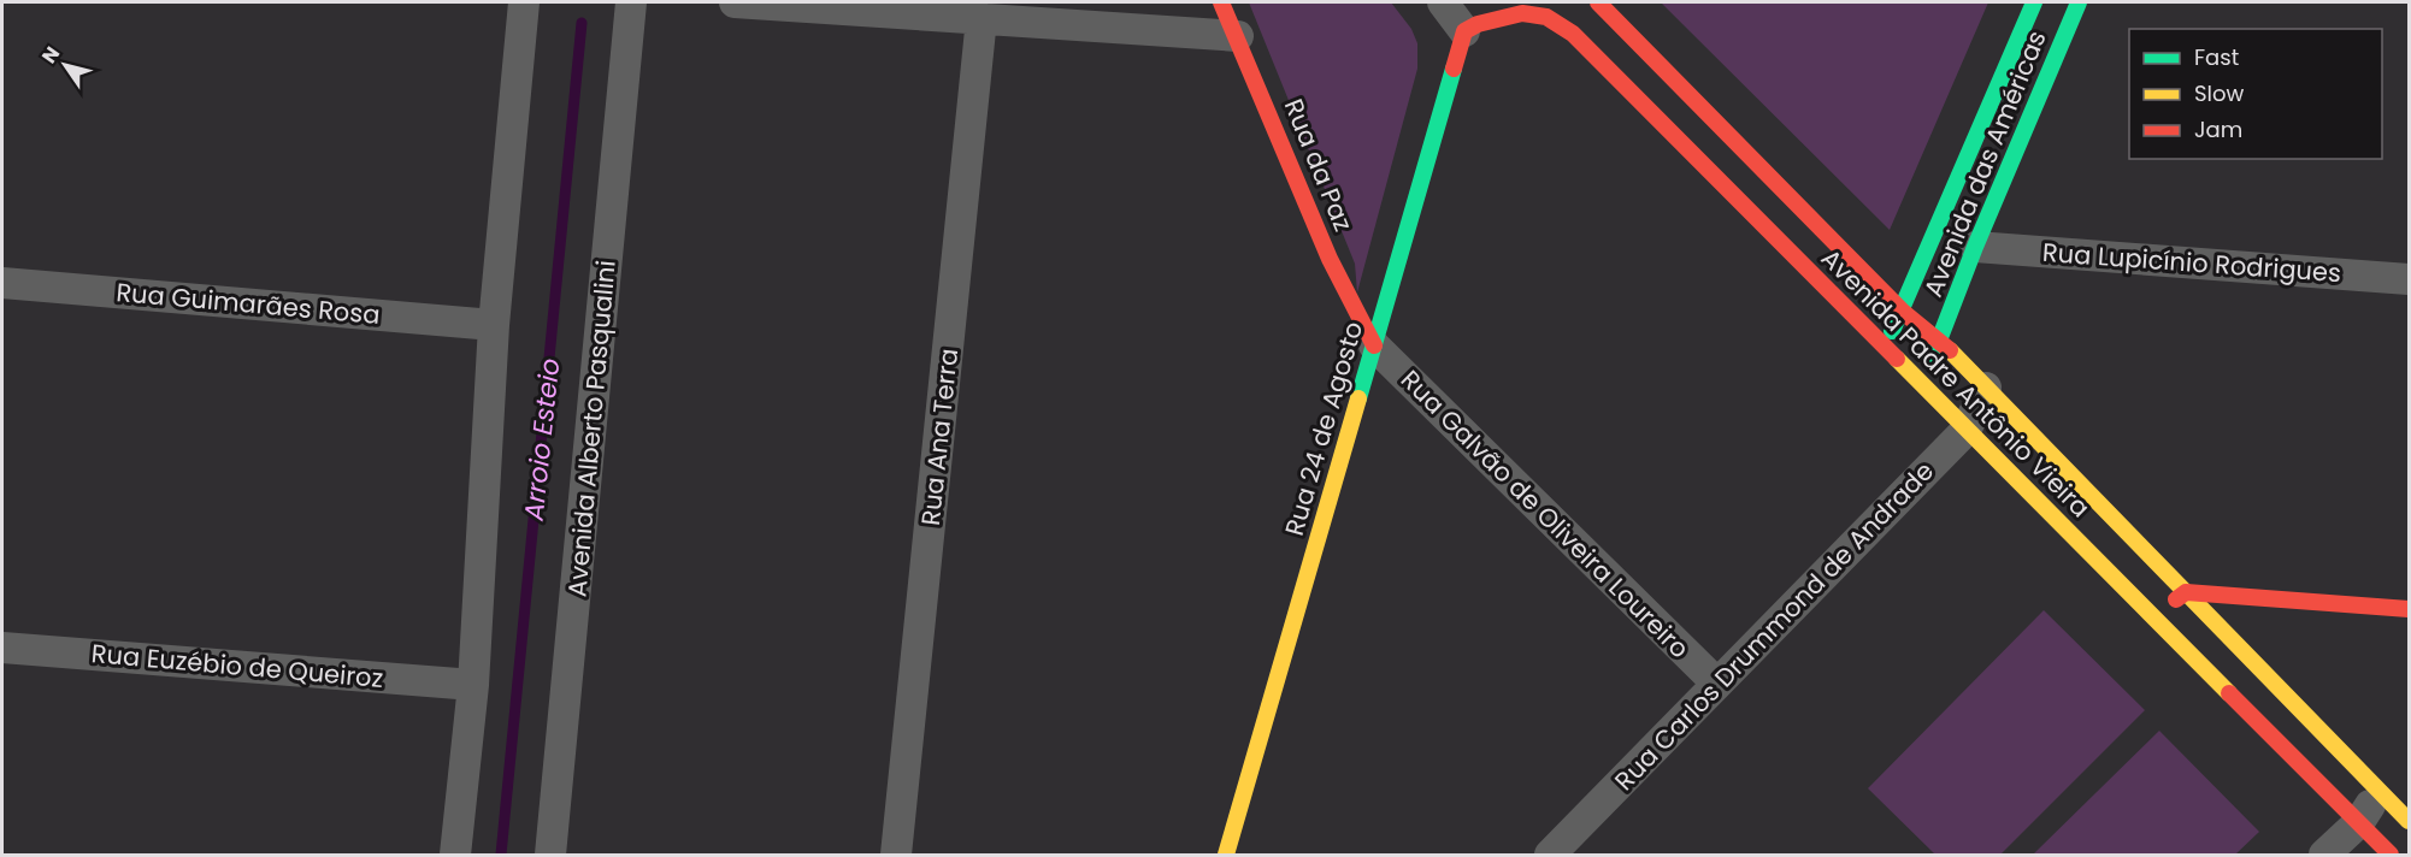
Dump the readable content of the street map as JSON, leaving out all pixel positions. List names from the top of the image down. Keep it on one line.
{"streets":{"main road":["Avenida das Américas","Rua da Paz","Avenida Padre Antônio Vieira","Rua 24 de Agosto"],"street":["Rua Lupicínio Rodrigues","Rua Guimarães Rosa","Avenida Alberto Pasqualini","Rua Ana Terra","Rua Galvão de Oliveira Loureiro","Rua Carlos Drummond de Andrade","Rua Euzébio de Queiroz"]},"crossings":[["Avenida das Américas","Rua Lupicínio Rodrigues"],["Avenida das Américas","Avenida Padre Antônio Vieira"],["Rua da Paz","Rua 24 de Agosto"],["Rua da Paz","Rua Galvão de Oliveira Loureiro"],["Avenida Padre Antônio Vieira","Rua 24 de Agosto"],["Avenida Padre Antônio Vieira","Rua Carlos Drummond de Andrade"],["Rua 24 de Agosto","Rua Galvão de Oliveira Loureiro"],["Rua Galvão de Oliveira Loureiro","Rua Carlos Drummond de Andrade"]],"water":["Arroio Esteio"],"legend":["Fast","Slow","Jam"],"north":"top left"}
